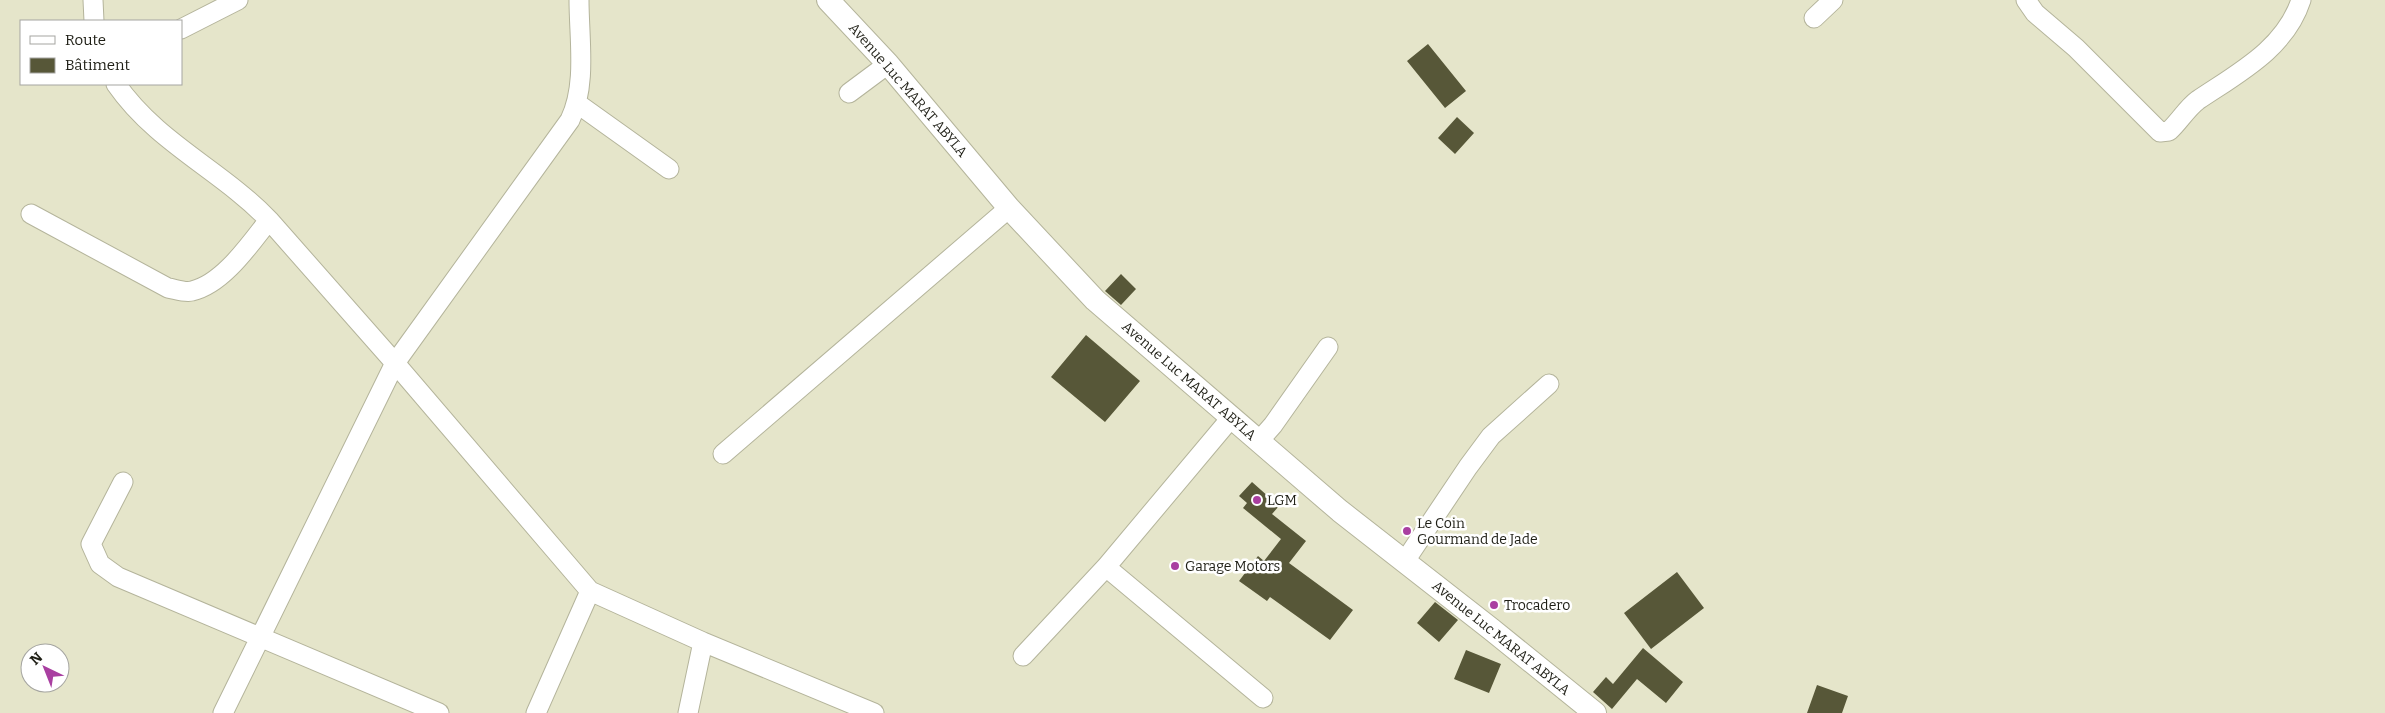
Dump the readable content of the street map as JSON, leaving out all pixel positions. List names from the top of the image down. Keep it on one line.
{"streets":{"street":["Avenue Luc MARAT ABYLA"]},"places":["LGM","Le Coin Gourmand de Jade","Garage Motors","Trocadero"],"legend":["Route","Bâtiment"],"north":"top left"}
